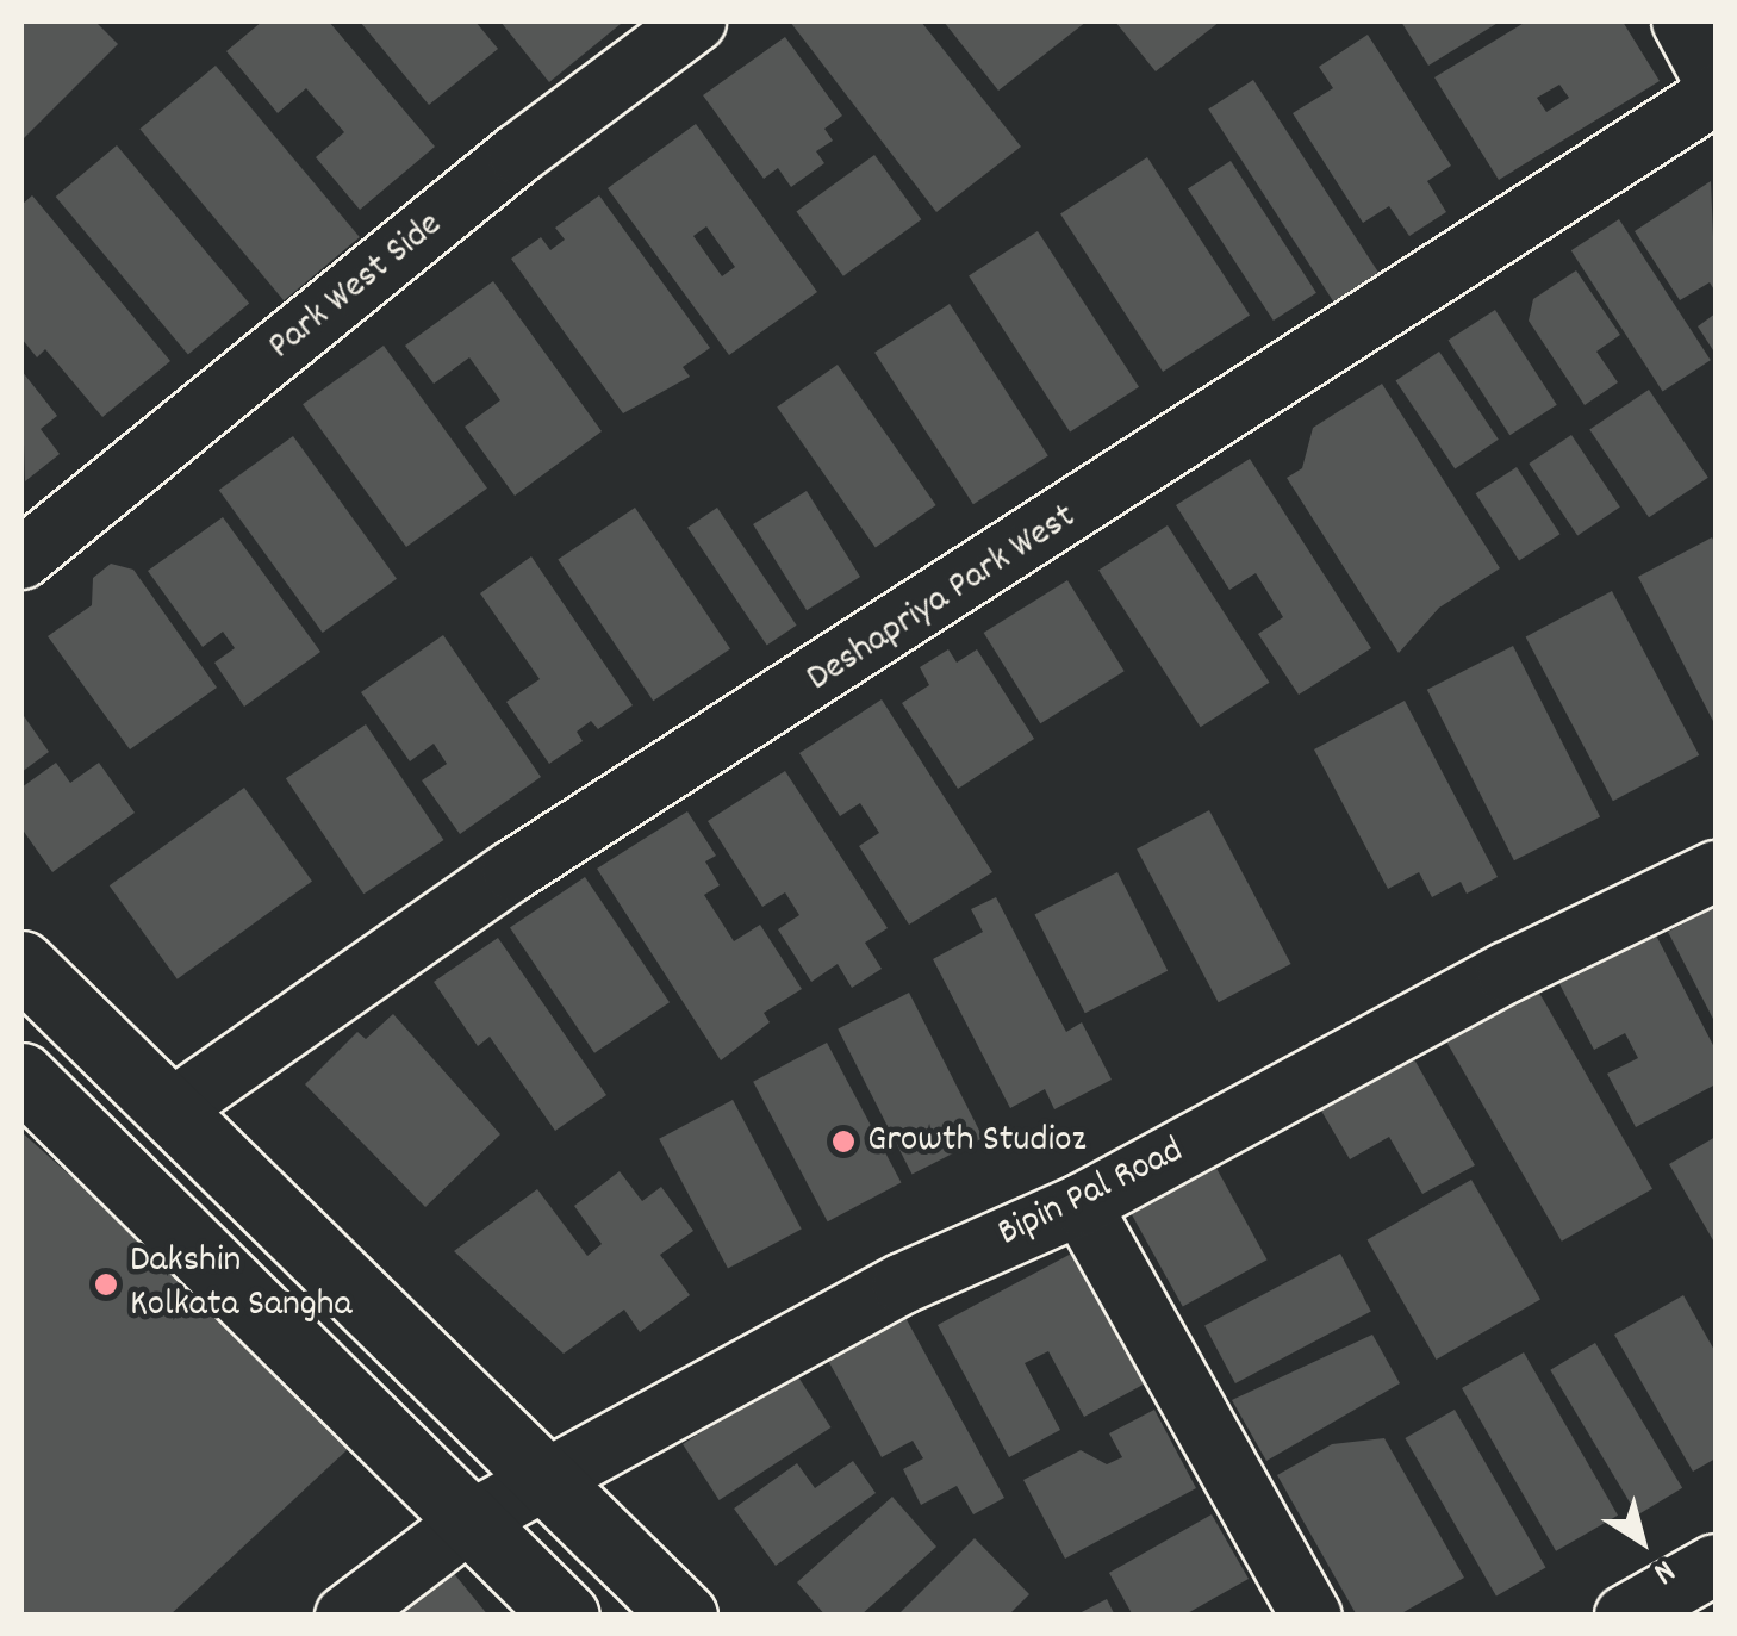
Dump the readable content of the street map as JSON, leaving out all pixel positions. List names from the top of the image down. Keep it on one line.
{"streets":{"street":["Park West Side","Deshapriya Park West","Bipin Pal Road"]},"places":["Growth Studioz","Dakshin Kolkata Sangha"],"north":"bottom right"}
